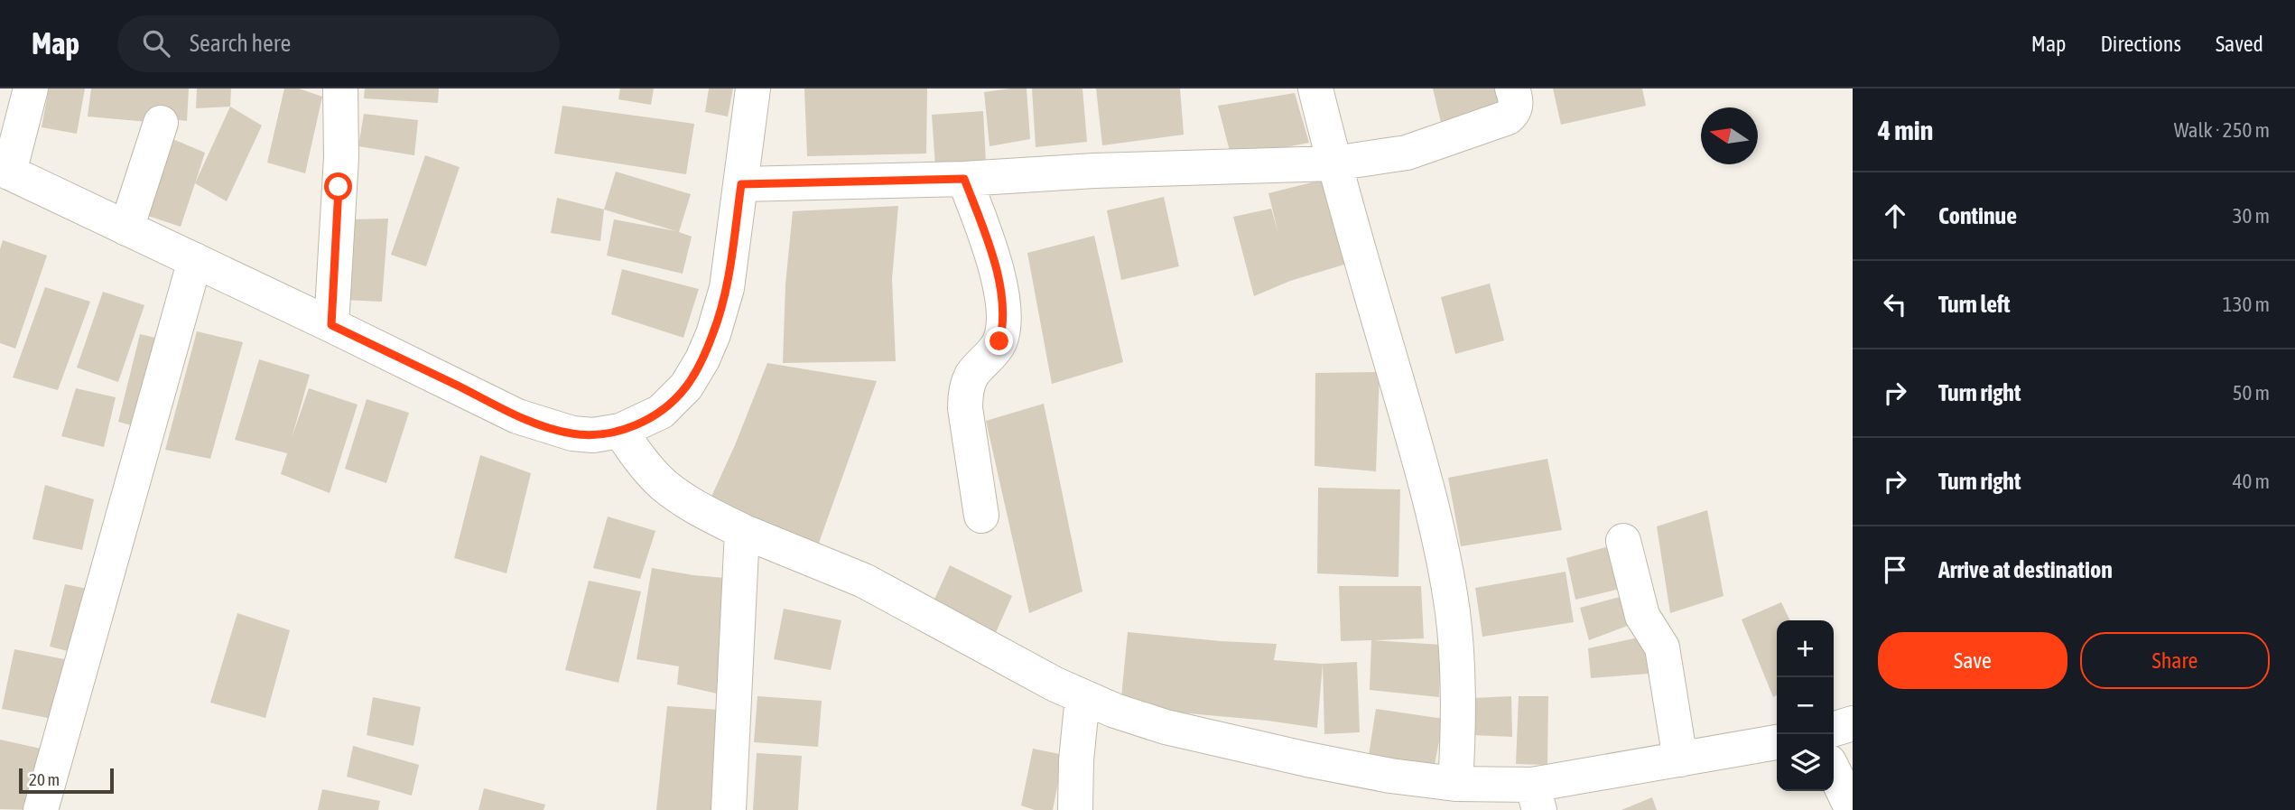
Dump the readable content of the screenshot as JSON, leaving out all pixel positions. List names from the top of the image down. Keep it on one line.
{"scale_bar":"20 m","north":"left","page":{"header":"Map","search":"Search here","nav":["Map","Directions","Saved"],"heading":["4 min","Walk · 250 m"],"list":[["Continue","30 m"],["Turn left","130 m"],["Turn right","50 m"],["Turn right","40 m"],"Arrive at destination"],"buttons":["Save","Share"],"map_buttons":["+","−"],"scale":"20 m"}}
